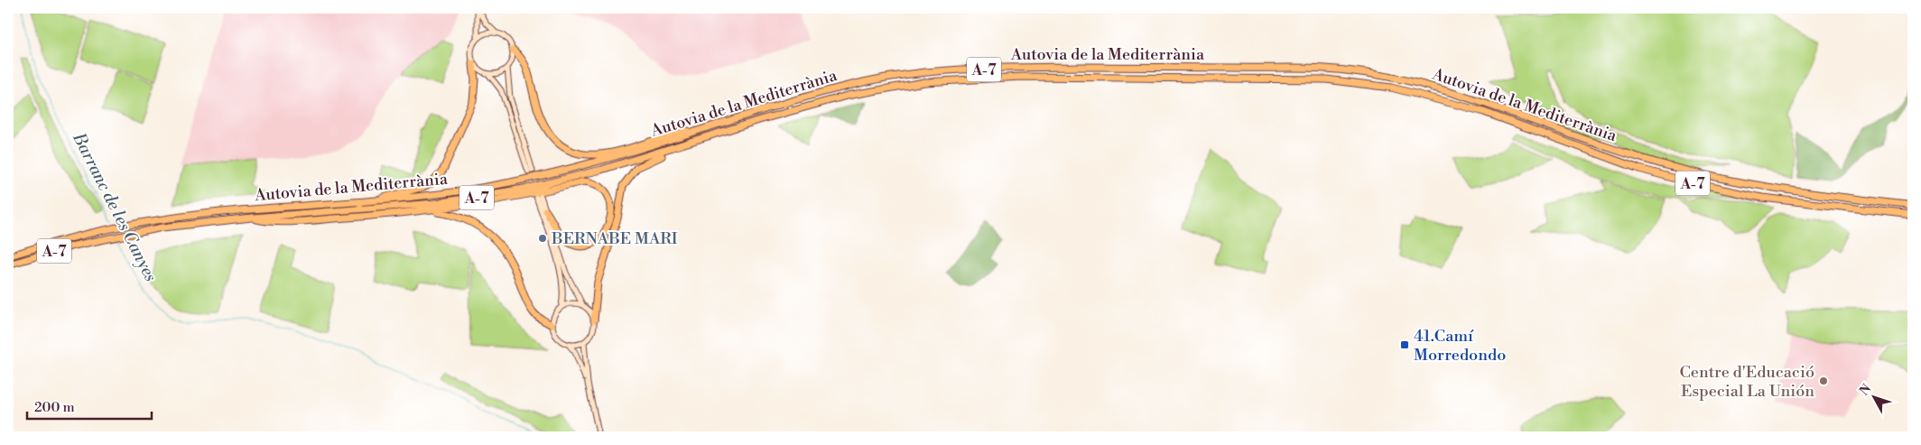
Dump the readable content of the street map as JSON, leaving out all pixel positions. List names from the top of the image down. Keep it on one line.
{"streets":{"highway":["Autovia de la Mediterrània","A-7"]},"water":["Barranc de les Canyes"],"places":{"other":["BERNABE MARI","Centre d'Educació Especial La Unión"],"transit":["41.Camí Morredondo"]},"scale_bar":"200 m","north":"top left"}
